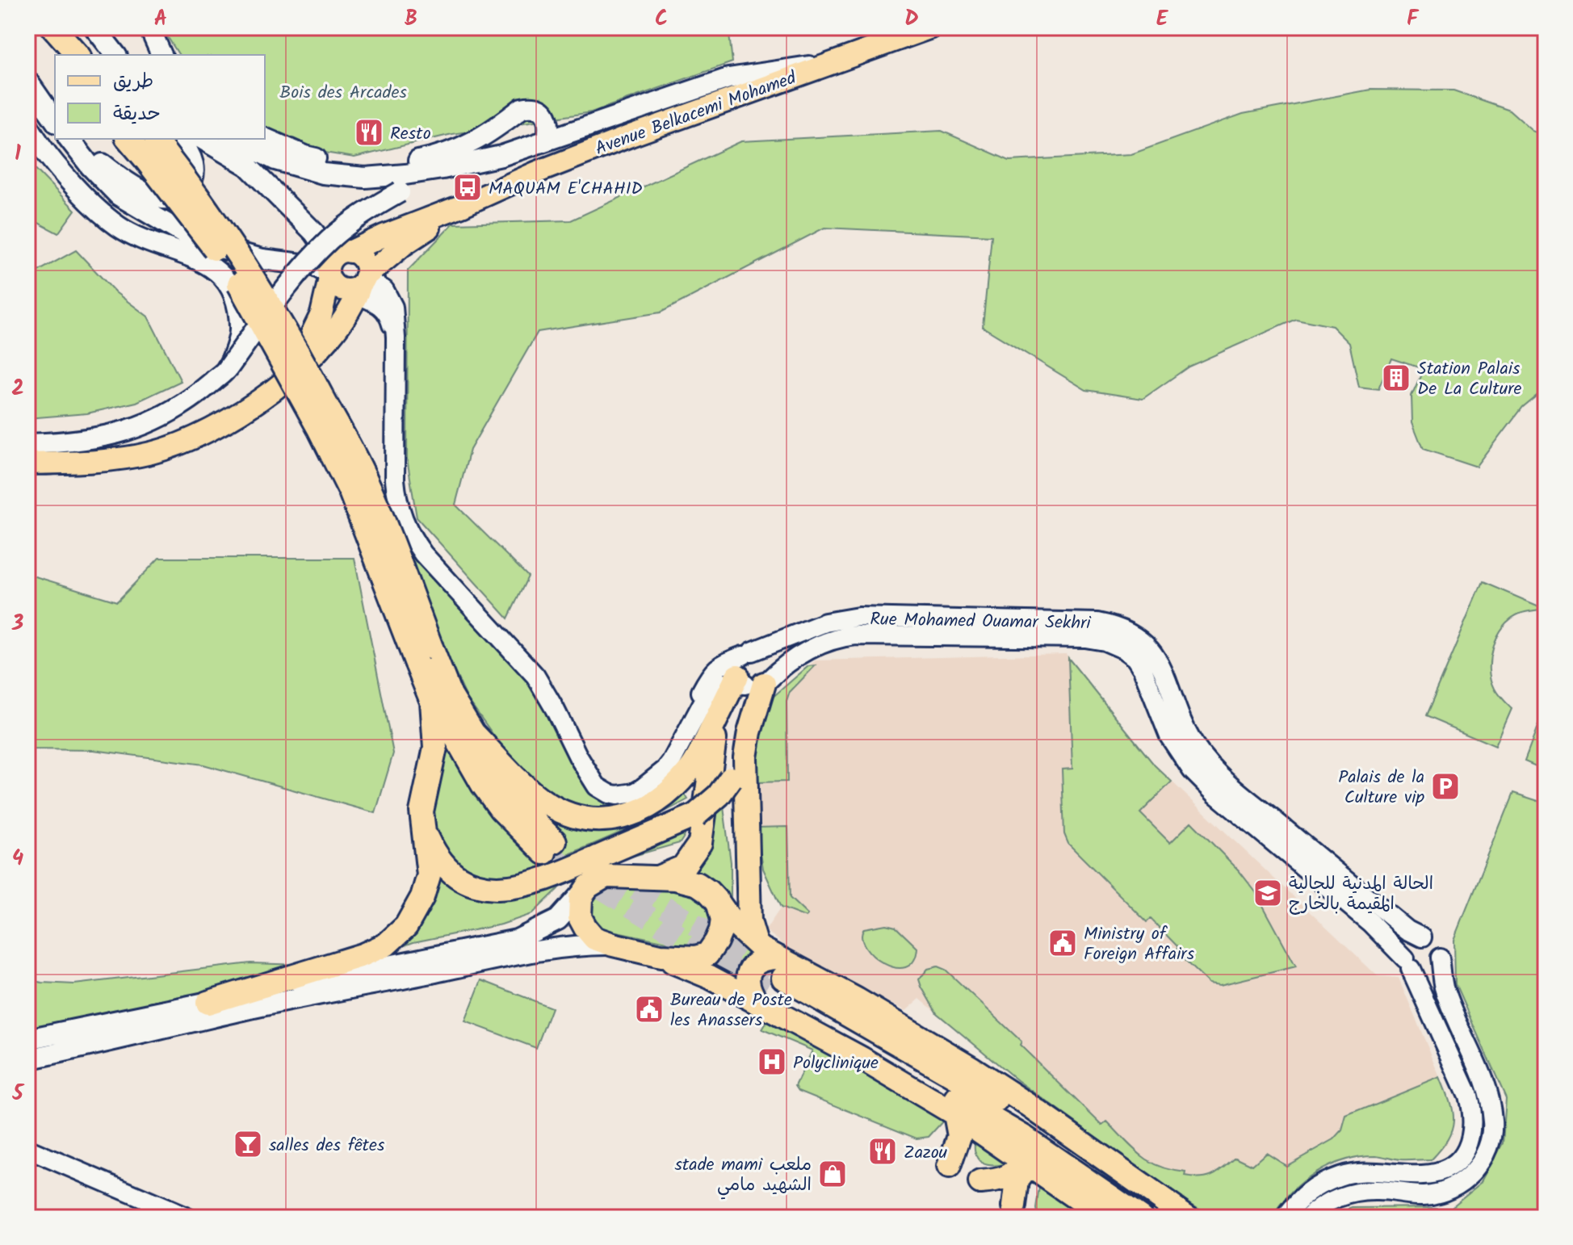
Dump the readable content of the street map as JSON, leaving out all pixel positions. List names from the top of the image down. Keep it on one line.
{"streets":{"main road":["Avenue Belkacemi Mohamed"],"street":["Rue Mohamed Ouamar Sekhri"]},"parks":["Bois des Arcades"],"places":{"restaurant":["Resto","Zazou"],"bus stop":["MAQUAM E'CHAHID"],"building":["Station Palais De La Culture"],"parking":["Palais de la Culture vip"],"school or university":["الحالة المدنية للجالية المقيمة بالخارج"],"public building":["Ministry of Foreign Affairs","Bureau de Poste les Anassers"],"hospital":["Polyclinique"],"bar":["salles des fêtes"],"shop":["stade mami ملعب الشهيد مامي"]},"legend":["طريق","حديقة"],"grid":{"columns":["A","B","C","D","E","F"],"rows":["1","2","3","4","5"]}}
